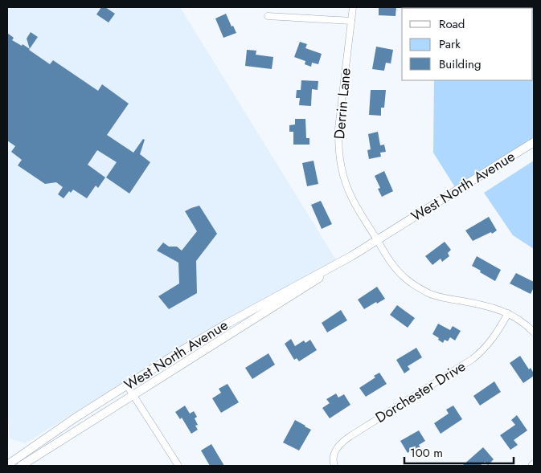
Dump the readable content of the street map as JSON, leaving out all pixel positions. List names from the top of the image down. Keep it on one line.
{"streets":{"main road":["West North Avenue"],"street":["Derrin Lane","Dorchester Drive"]},"crossings":[["Derrin Lane","West North Avenue"],["Derrin Lane","Dorchester Drive"]],"legend":["Road","Park","Building"],"scale_bar":"100 m"}
